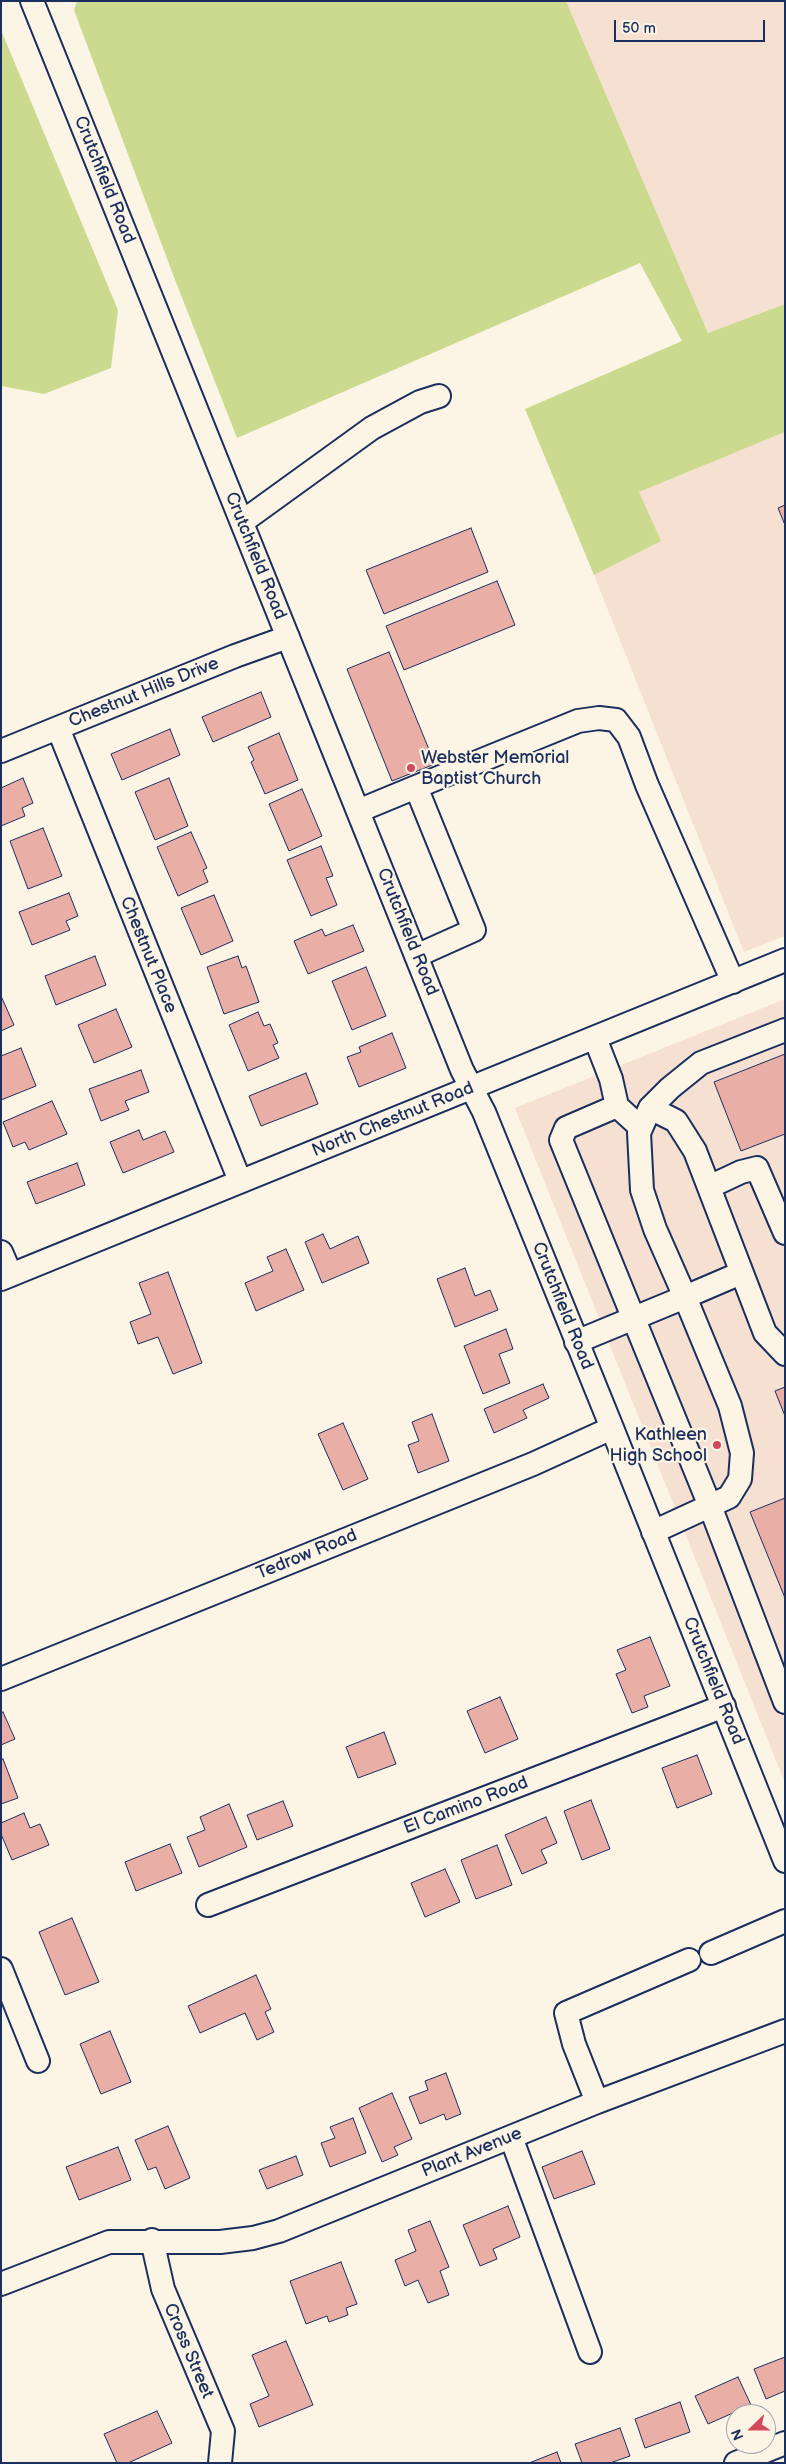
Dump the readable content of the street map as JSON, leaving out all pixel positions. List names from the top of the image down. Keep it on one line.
{"streets":{"street":["Crutchfield Road","Chestnut Hills Drive","Chestnut Place","North Chestnut Road","Tedrow Road","El Camino Road","Plant Avenue","Cross Street"]},"crossings":[["Crutchfield Road","Chestnut Hills Drive"],["Crutchfield Road","North Chestnut Road"],["Crutchfield Road","Tedrow Road"],["Crutchfield Road","El Camino Road"],["Chestnut Hills Drive","Chestnut Place"],["Chestnut Place","North Chestnut Road"],["Plant Avenue","Cross Street"]],"places":["Webster Memorial Baptist Church","Kathleen High School"],"scale_bar":"50 m","north":"left"}
